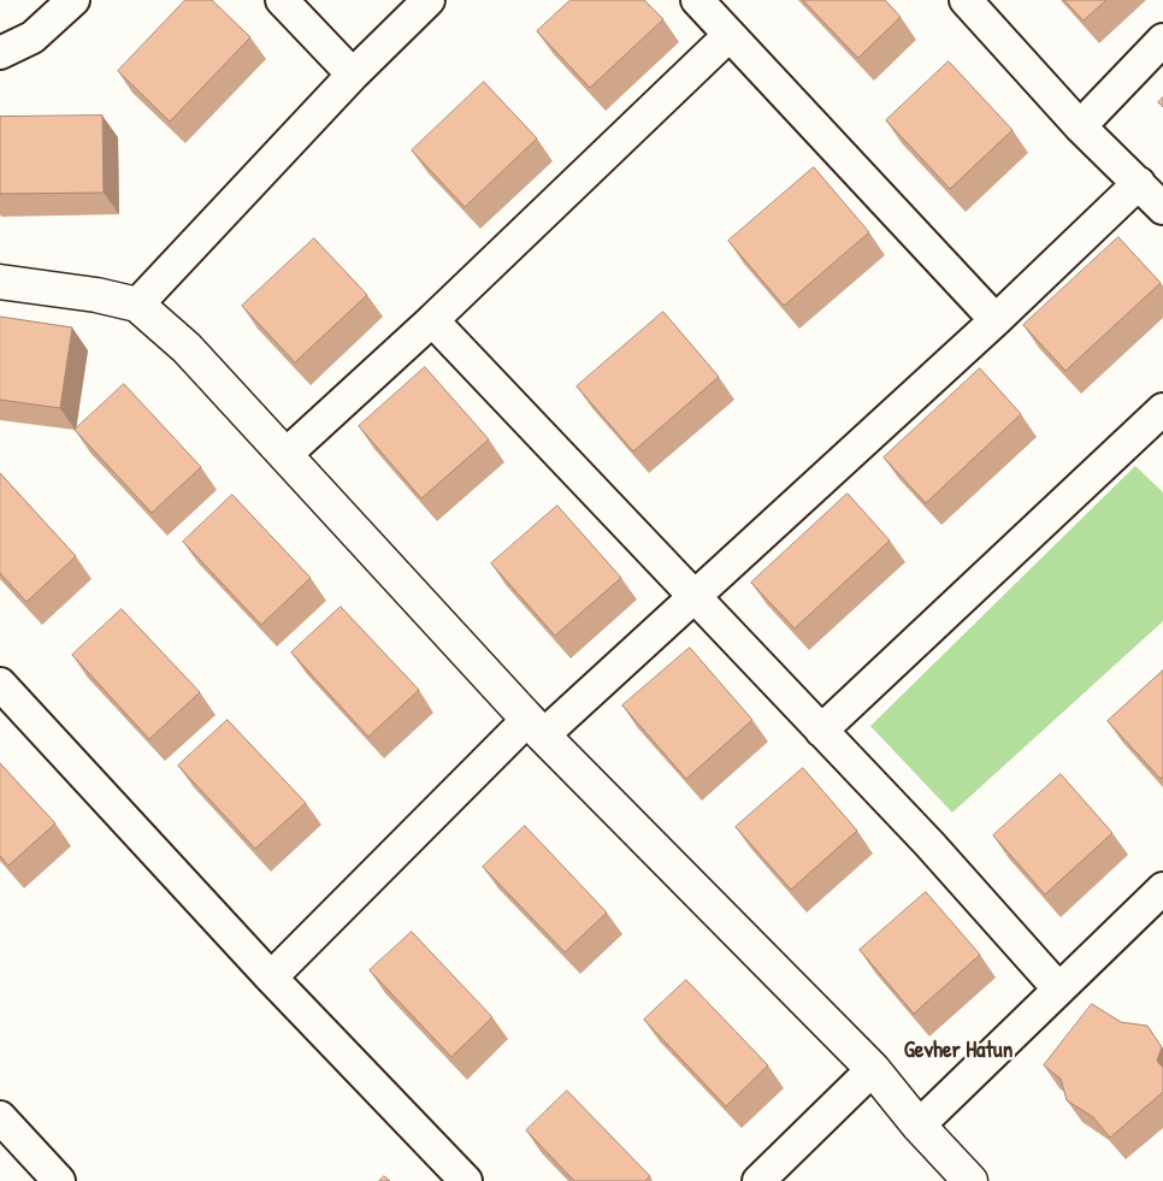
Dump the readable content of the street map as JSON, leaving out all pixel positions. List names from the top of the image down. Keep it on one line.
{"districts":["Gevher Hatun"]}
